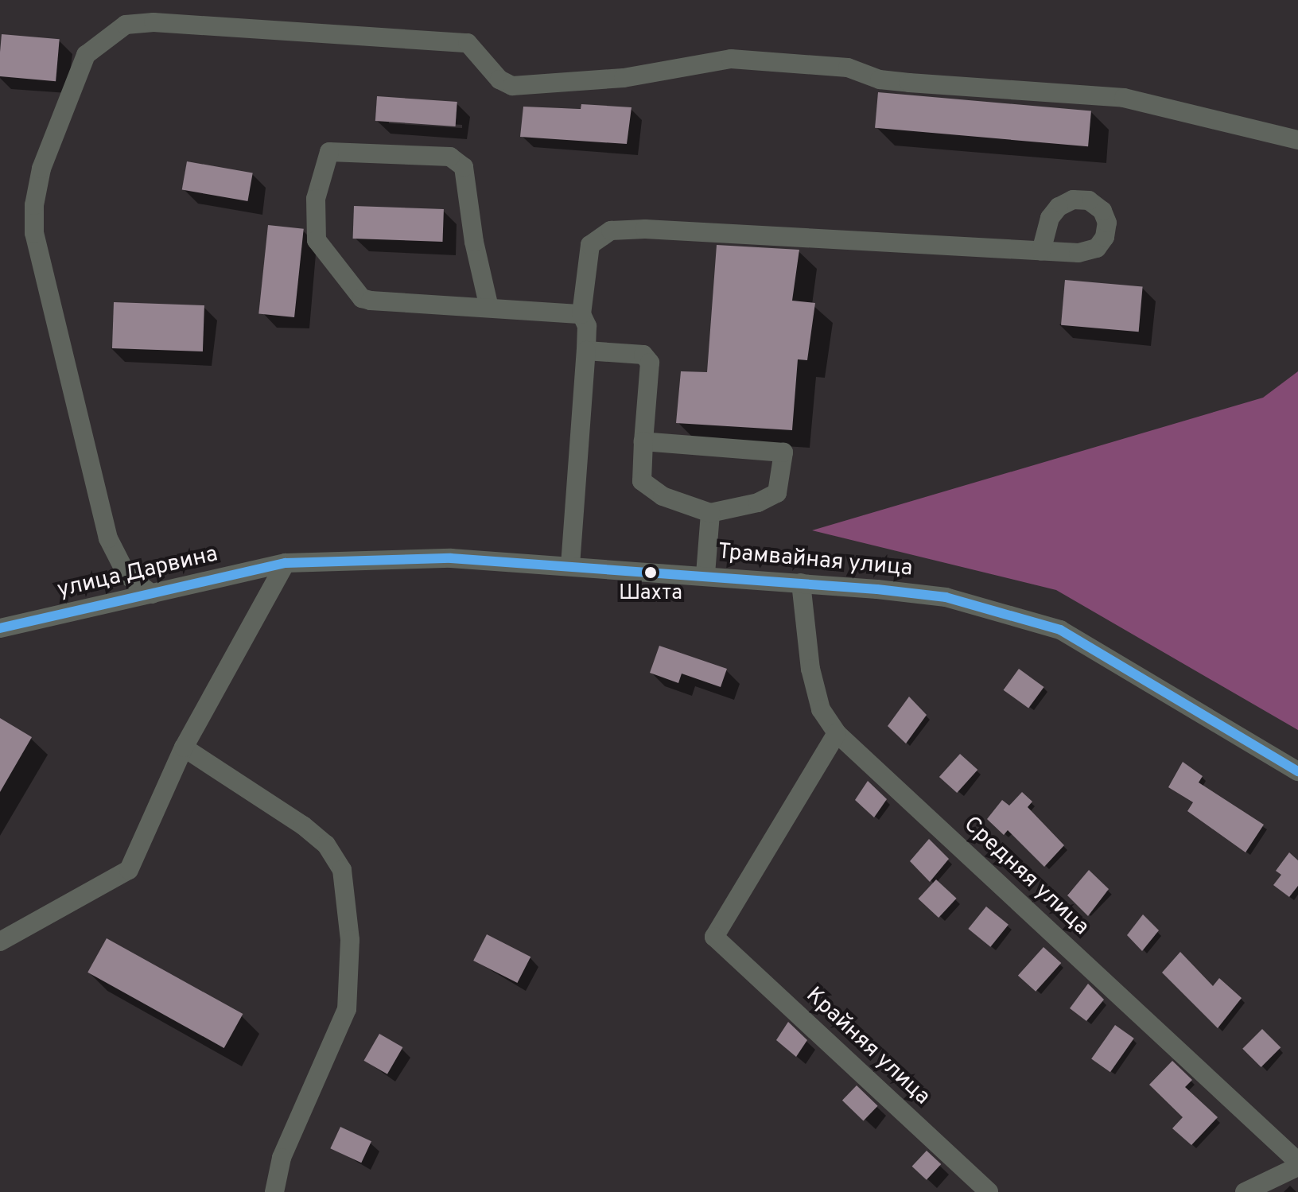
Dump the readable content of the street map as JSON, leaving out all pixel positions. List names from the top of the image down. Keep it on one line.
{"streets":{"street":["Трамвайная улица","улица Дарвина","Средняя улица","Крайняя улица"]},"crossings":[["Трамвайная улица","улица Дарвина"],["Трамвайная улица","Средняя улица"],["Средняя улица","Крайняя улица"]],"places":["Шахта"]}
